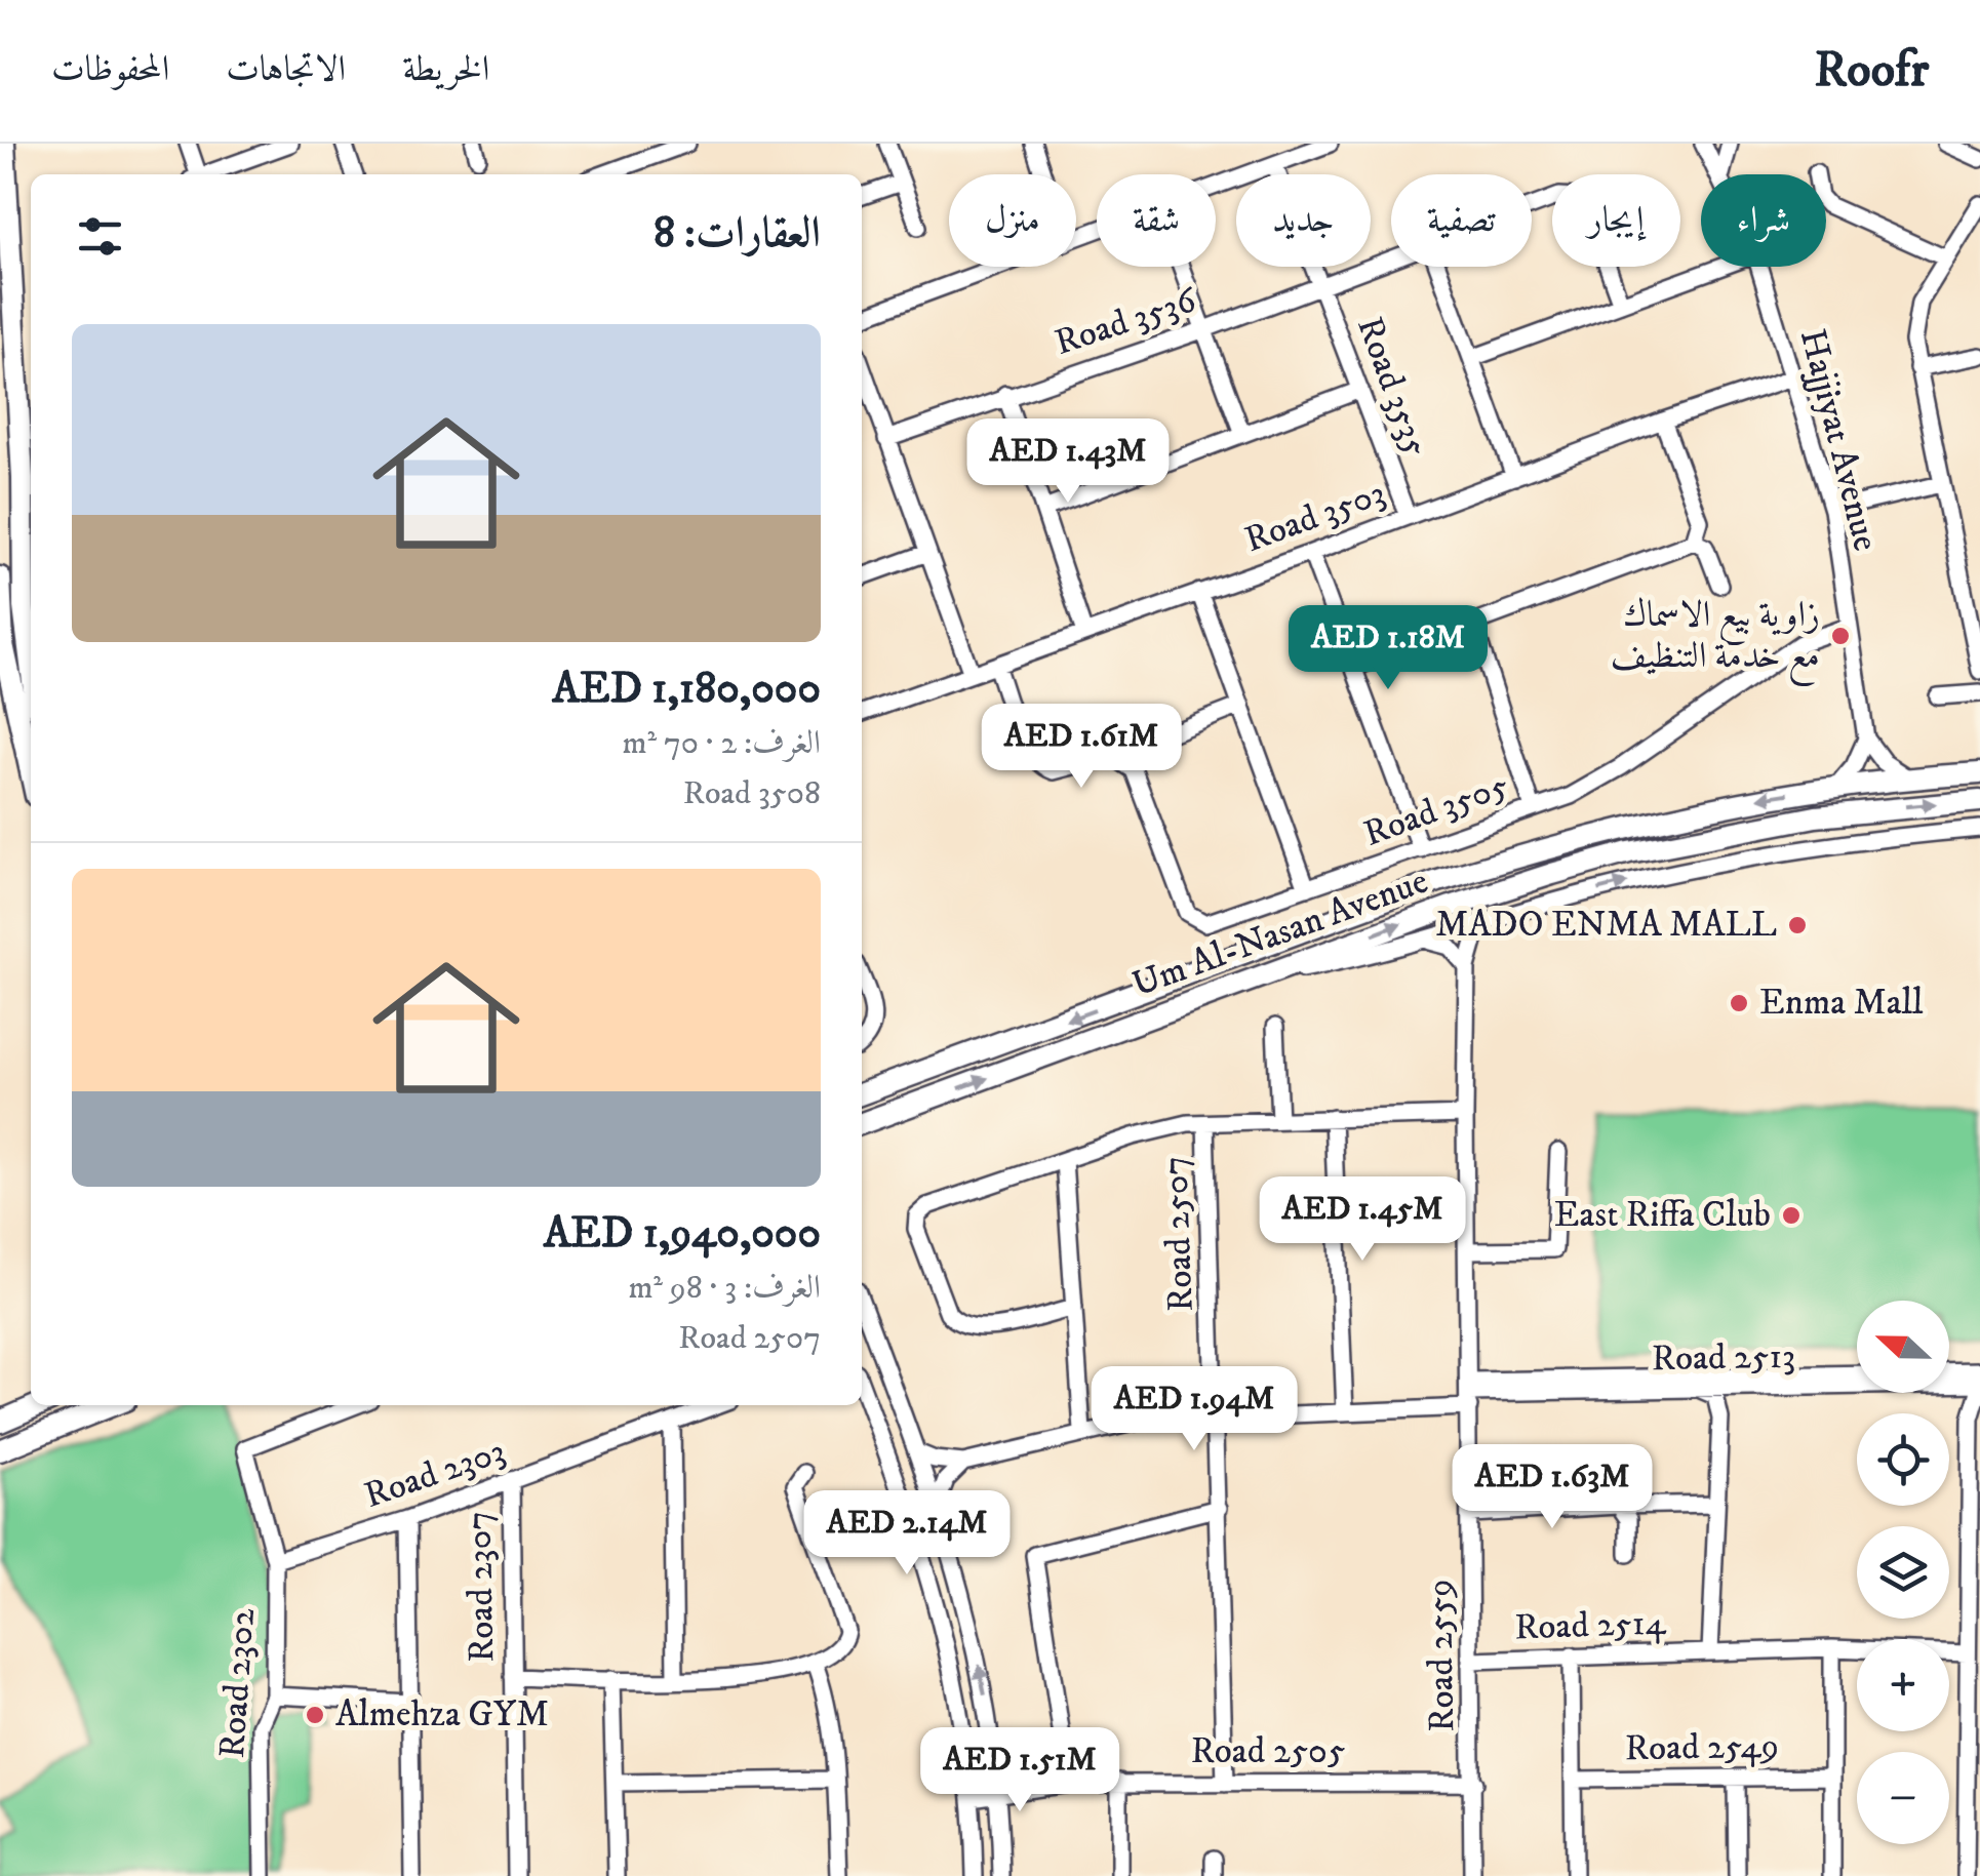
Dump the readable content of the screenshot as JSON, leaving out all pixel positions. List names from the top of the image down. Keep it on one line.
{"streets":{"main road":["Um Al-Nasan Avenue"],"street":["Road 3536","Road 3535","Hajjiyat Avenue","Road 3503","Road 3505","Road 2507","Road 2513","Road 2303","Road 2307","Road 2514","Road 2559","Road 2302","Road 2549","Road 2505"]},"crossings":[["Road 3536","Road 3535"],["Road 3535","Road 3503"],["Hajjiyat Avenue","Road 3503"],["Hajjiyat Avenue","Road 3505"],["Road 2507","Road 2513"],["Road 2507","Road 2505"],["Road 2513","Road 2559"],["Road 2303","Road 2307"],["Road 2303","Road 2302"],["Road 2514","Road 2559"],["Road 2514","Road 2549"],["Road 2559","Road 2505"]],"places":["زاوية بيع الاسماك مع خدمة التنظيف","MADO ENMA MALL","Enma Mall","East Riffa Club","Almehza GYM"],"north":"left","page":{"header":"Roofr","nav":["الخريطة","الاتجاهات","المحفوظات"],"chip":["شراء","إيجار","تصفية","جديد","شقة","منزل"],"heading":"العقارات: 8","list":[{"name":"AED 1,180,000","note":"الغرف: 2 · 70 m² · Road 3508"},{"name":"AED 1,940,000","note":"الغرف: 3 · 98 m² · Road 2507"}],"price":["AED 1.43M","AED 1.18M","AED 1.61M","AED 1.45M","AED 1.94M","AED 1.63M","AED 2.14M","AED 1.51M"],"map_buttons":["+","−"]}}
